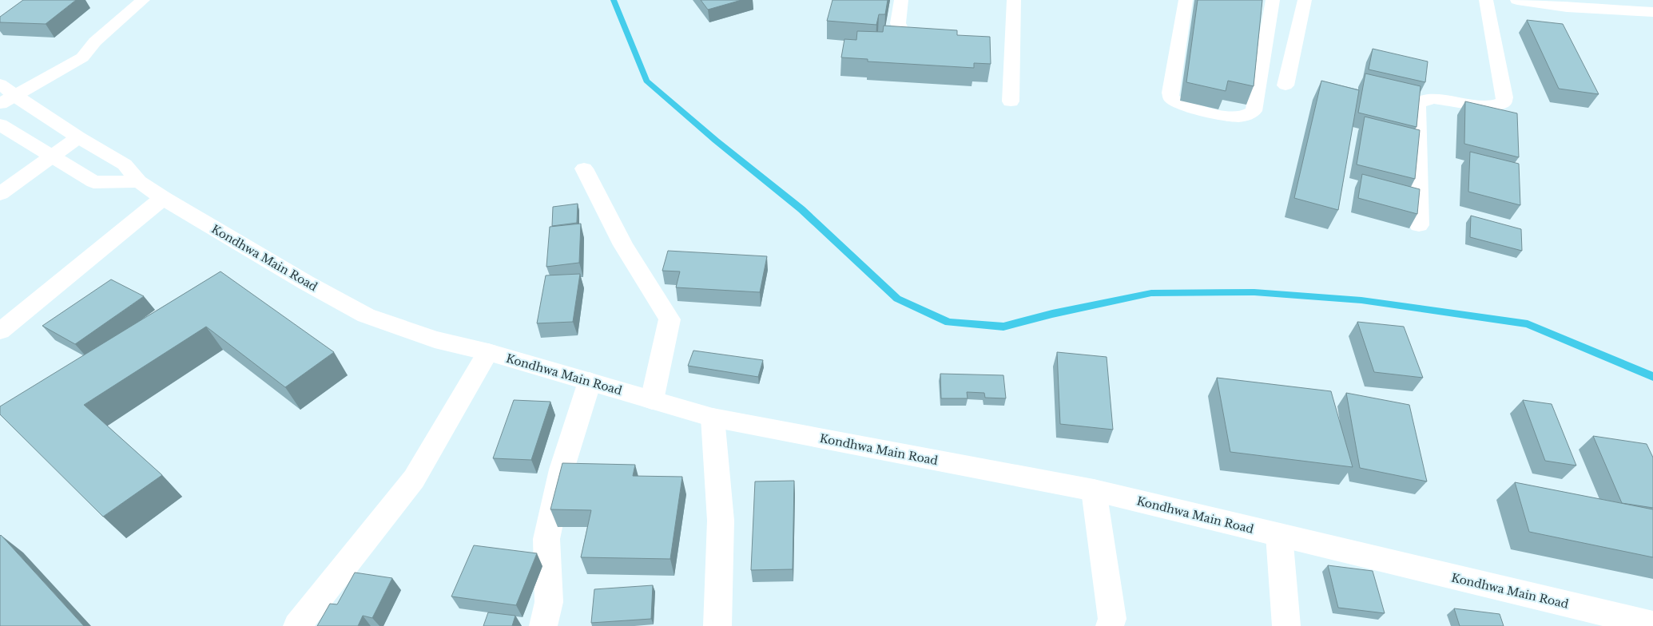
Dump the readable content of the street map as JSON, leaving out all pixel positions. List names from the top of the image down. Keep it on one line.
{"streets":{"street":["Kondhwa Main Road"]}}
